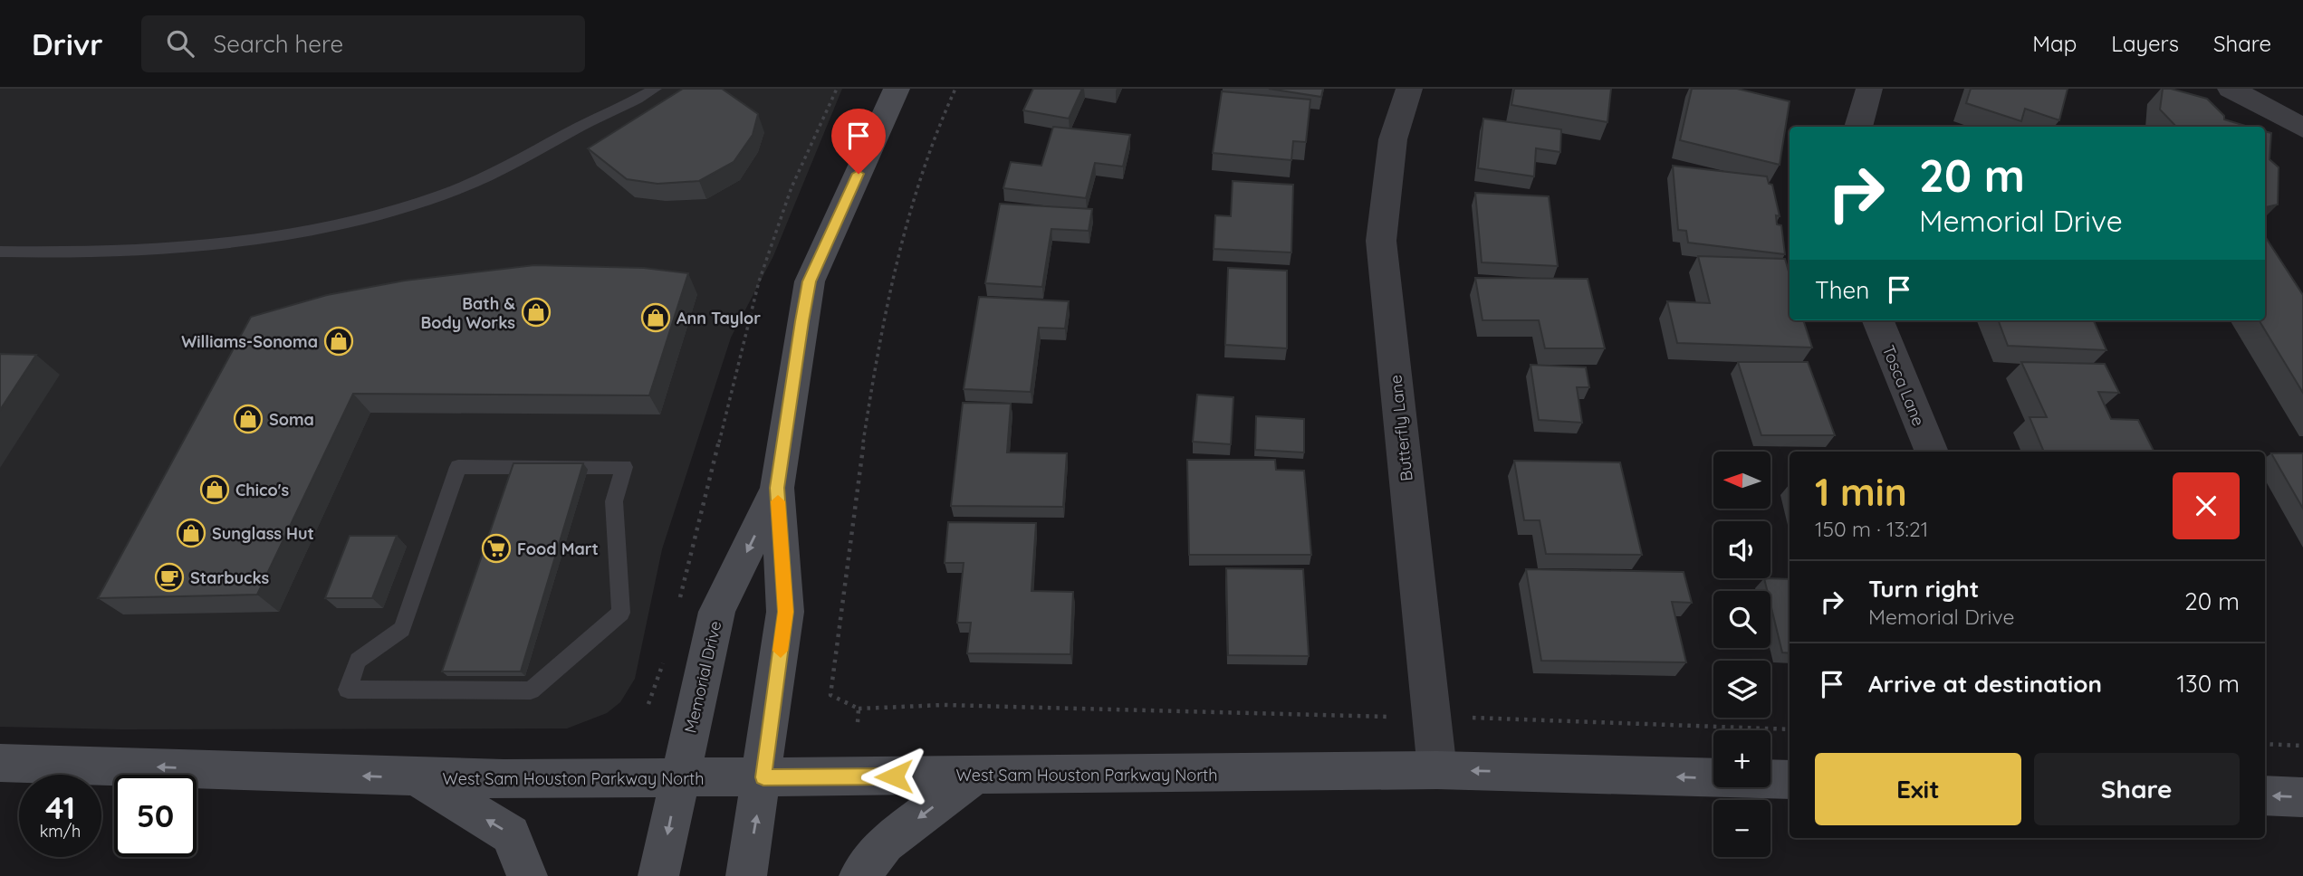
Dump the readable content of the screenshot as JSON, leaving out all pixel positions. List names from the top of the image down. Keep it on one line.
{"streets":{"main road":["Memorial Drive","West Sam Houston Parkway North"],"street":["Tosca Lane","Butterfly Lane"]},"crossings":[["Butterfly Lane","West Sam Houston Parkway North"],["Memorial Drive","West Sam Houston Parkway North"]],"one_way":["West Sam Houston Parkway North"],"places":{"shop":["Bath & Body Works","Ann Taylor","Williams-Sonoma","Soma","Chico's","Sunglass Hut"],"supermarket":["Food Mart"],"cafe":["Starbucks"]},"north":"left","page":{"header":"Drivr","search":"Search here","nav":["Map","Layers","Share"],"turn":["20 m","Memorial Drive"],"then":"Then","map_buttons":["+","−"],"heading":["1 min","150 m · 13:21"],"list":[{"name":"Turn right","note":"Memorial Drive","value":"20 m"},{"name":"Arrive at destination","value":"130 m"}],"buttons":["Exit","Share"],"speed":"41 km/h","limit":"50"}}
